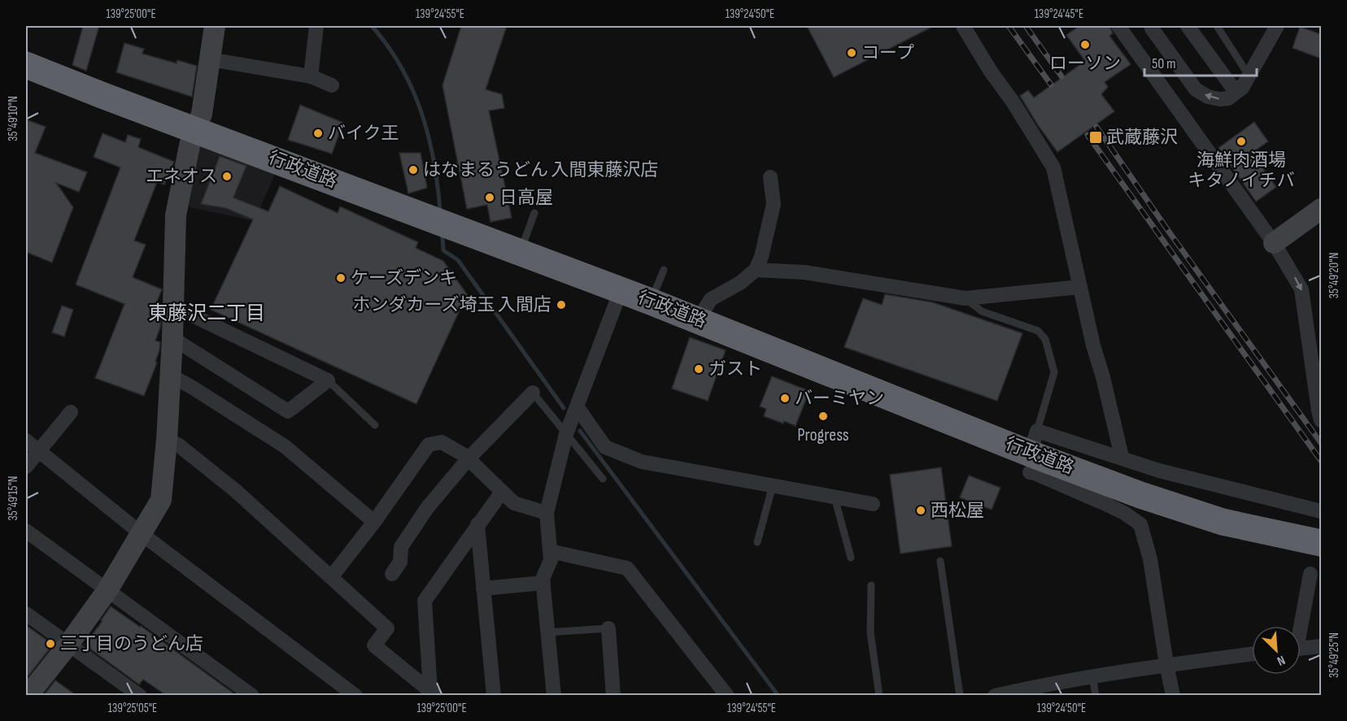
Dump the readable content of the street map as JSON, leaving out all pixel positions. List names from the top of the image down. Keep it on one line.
{"streets":{"highway":["行政道路"]},"districts":["東藤沢二丁目"],"places":{"other":["ローソン","コープ","バイク王","海鮮肉酒場 キタノイチバ","はなまるうどん 入間東藤沢店","エネオス","日高屋","ケーズデンキ","ホンダカーズ埼玉 入間店","ガスト","バーミヤン","Progress","西松屋","三丁目のうどん店"],"transit":["武蔵藤沢"]},"scale_bar":"50 m","north":"bottom right","coordinates":["139°25'00\"E","139°24'55\"E","139°24'50\"E","139°24'45\"E","35°49'10\"N","35°49'20\"N","35°49'15\"N","35°49'25\"N","139°25'05\"E"]}
